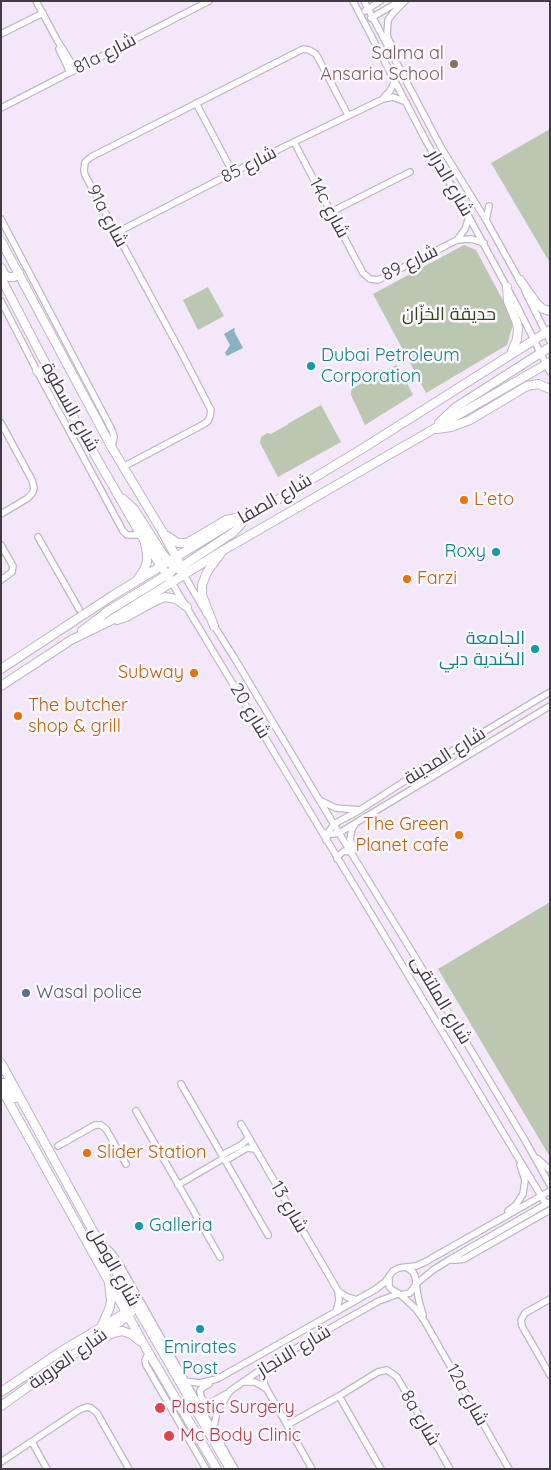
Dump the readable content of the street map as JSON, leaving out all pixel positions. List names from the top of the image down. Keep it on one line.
{"streets":{"main road":["شارع السطوة","شارع الصفا","شارع الوصل","شارع العروبة"],"street":["81a شارع","شارع 85","شارع الدرار","14c شارع","91a شارع","شارع 89","شارع 20","شارع المدينة","شارع الملتقى","شارع 13","شارع الانجاز","12a شارع","8a شارع"]},"crossings":[["شارع 85","شارع الدرار"],["شارع 85","14c شارع"],["شارع 85","91a شارع"],["شارع الدرار","شارع 89"],["شارع الدرار","شارع الصفا"],["14c شارع","شارع 89"],["91a شارع","شارع السطوة"],["شارع السطوة","شارع الصفا"],["شارع السطوة","شارع 20"],["شارع الصفا","شارع 20"],["شارع 20","شارع المدينة"],["شارع 20","شارع الملتقى"],["شارع المدينة","شارع الملتقى"],["شارع الوصل","شارع العروبة"],["شارع الانجاز","12a شارع"]],"parks":["حديقة الخزّان"],"places":["Salma al Ansaria School","Dubai Petroleum Corporation","L’eto","Roxy","Farzi","الجامعة الكندية دبي","Subway","The butcher shop & grill","The Green Planet cafe","Wasal police","Slider Station","Galleria","Emirates Post","Plastic Surgery","Mc Body Clinic"]}
